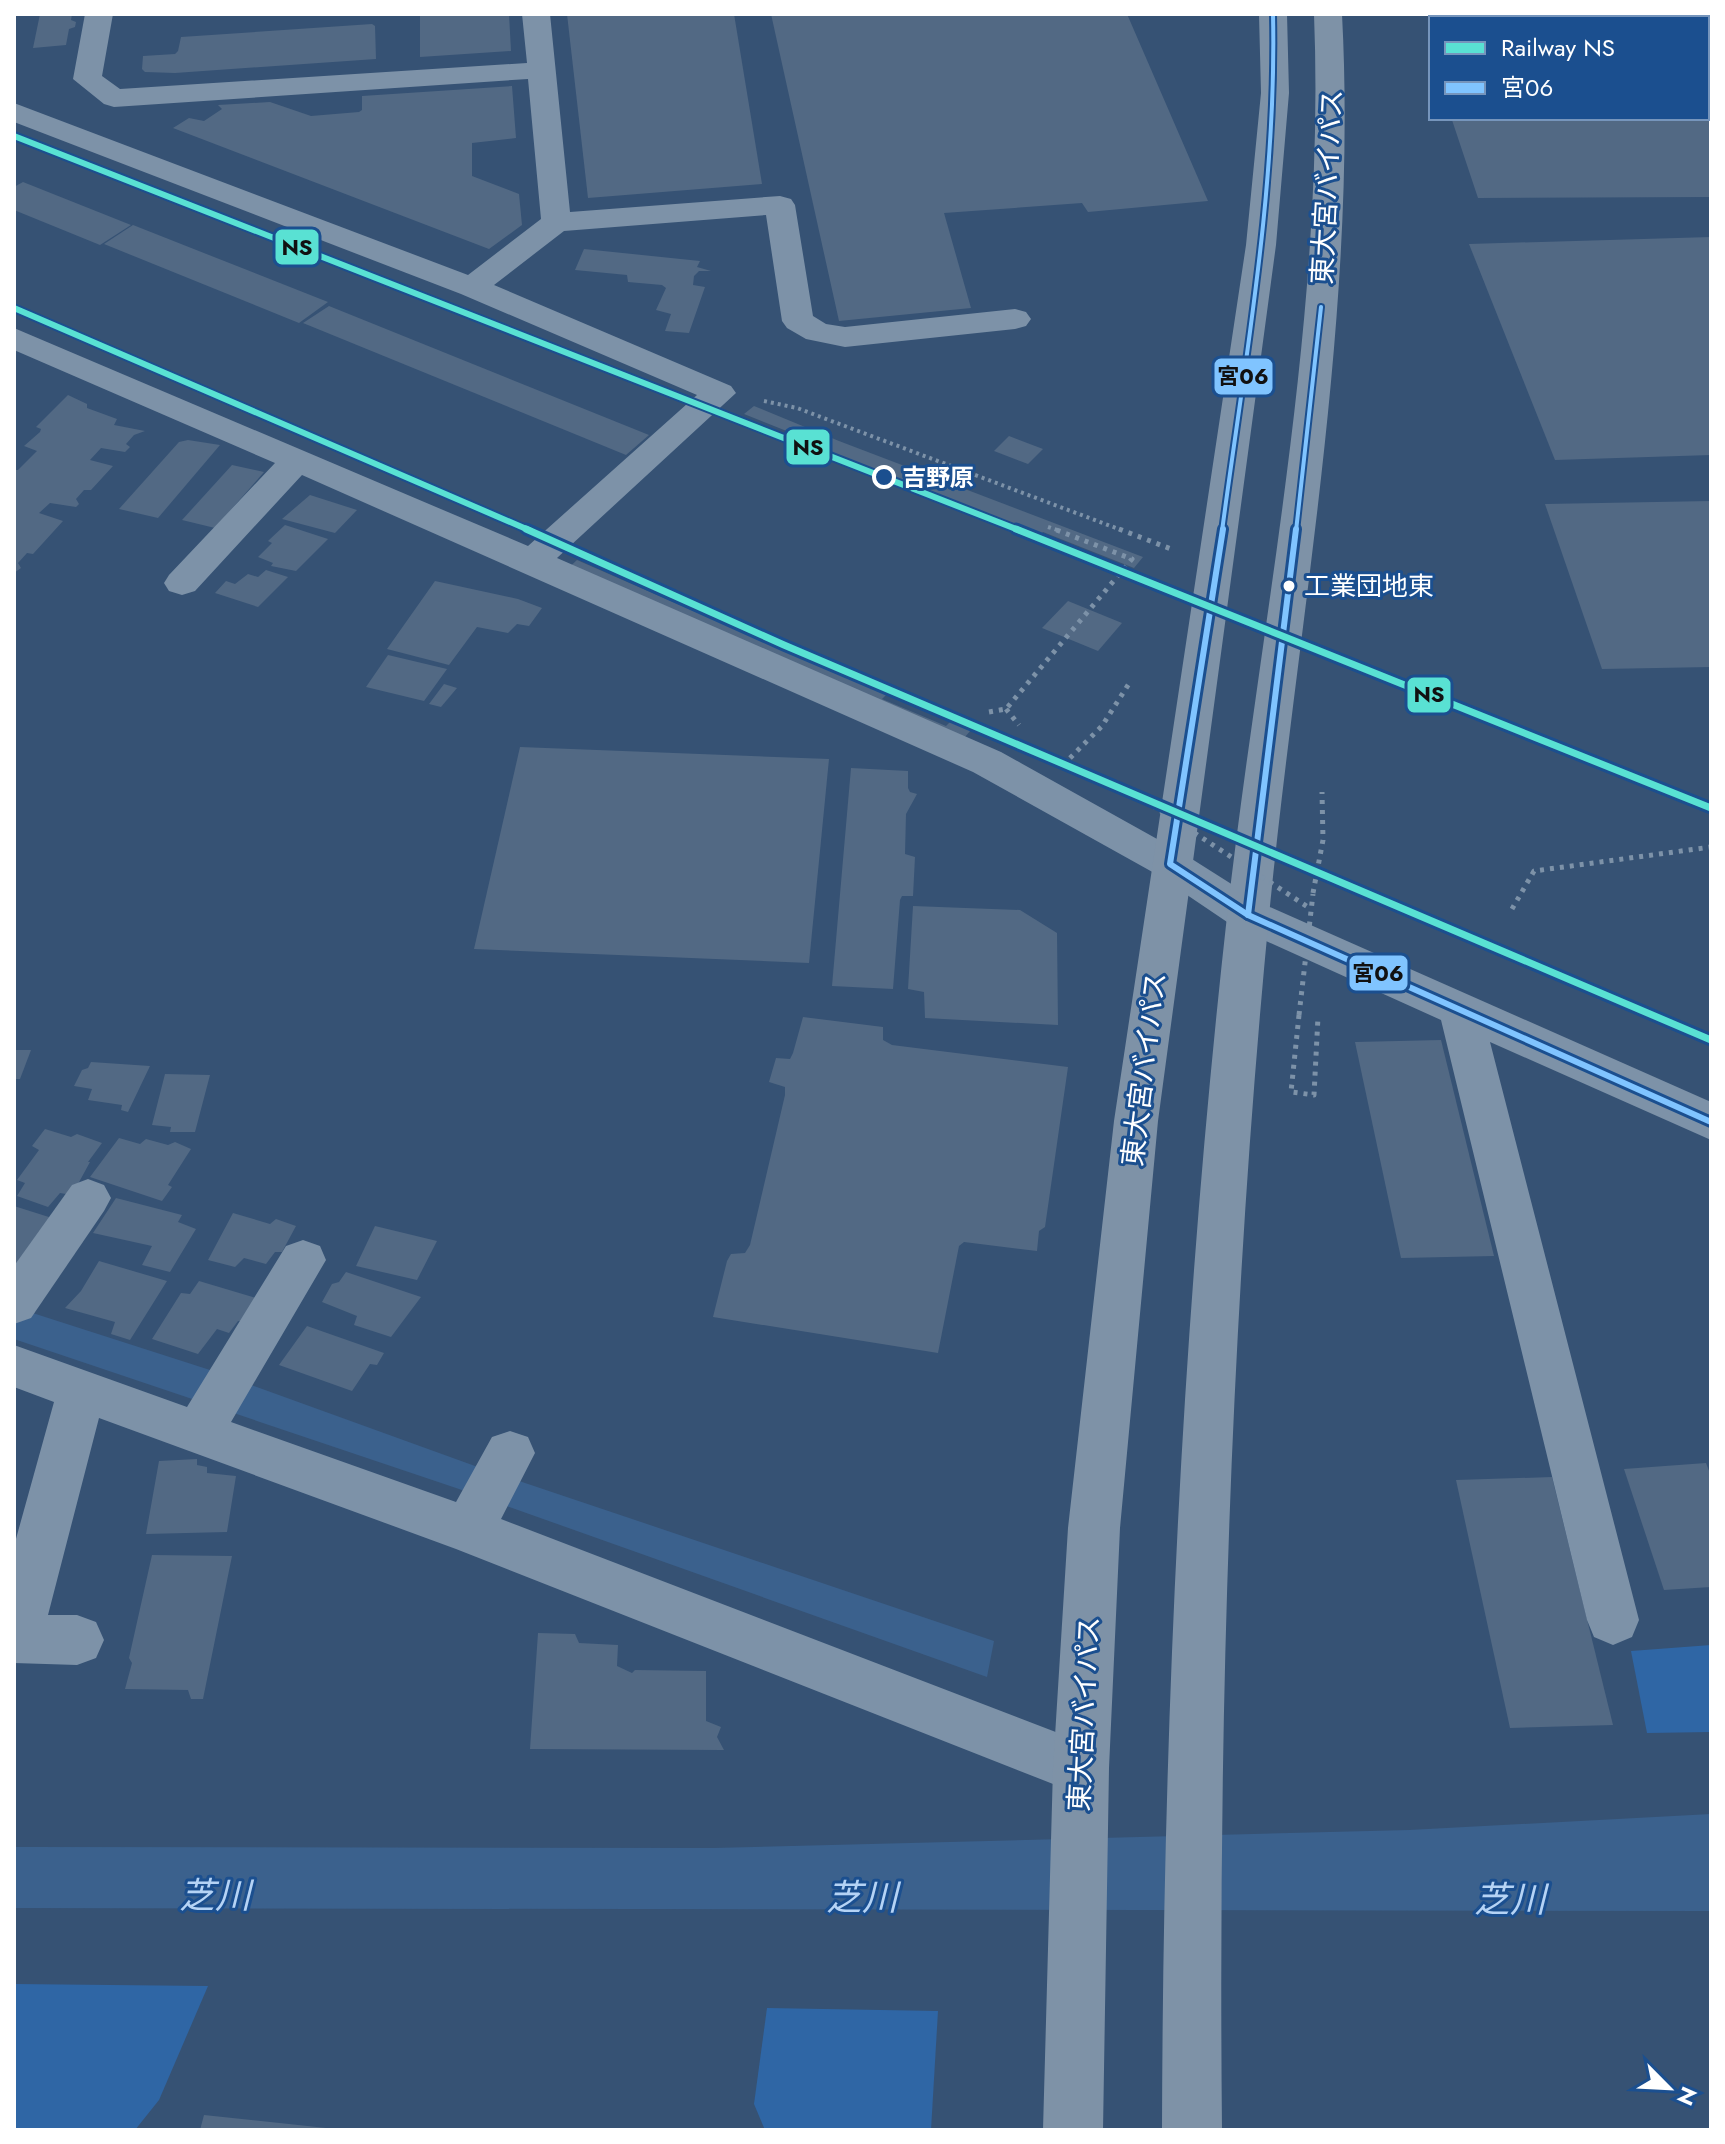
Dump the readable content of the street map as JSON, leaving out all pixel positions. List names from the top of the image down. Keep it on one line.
{"streets":{"highway":["東大宮バイパス"]},"water":["芝川"],"places":["吉野原","工業団地東"],"lines":["transit line 宮06","rail line NS"],"legend":["Railway NS","宮06"],"north":"bottom right"}
